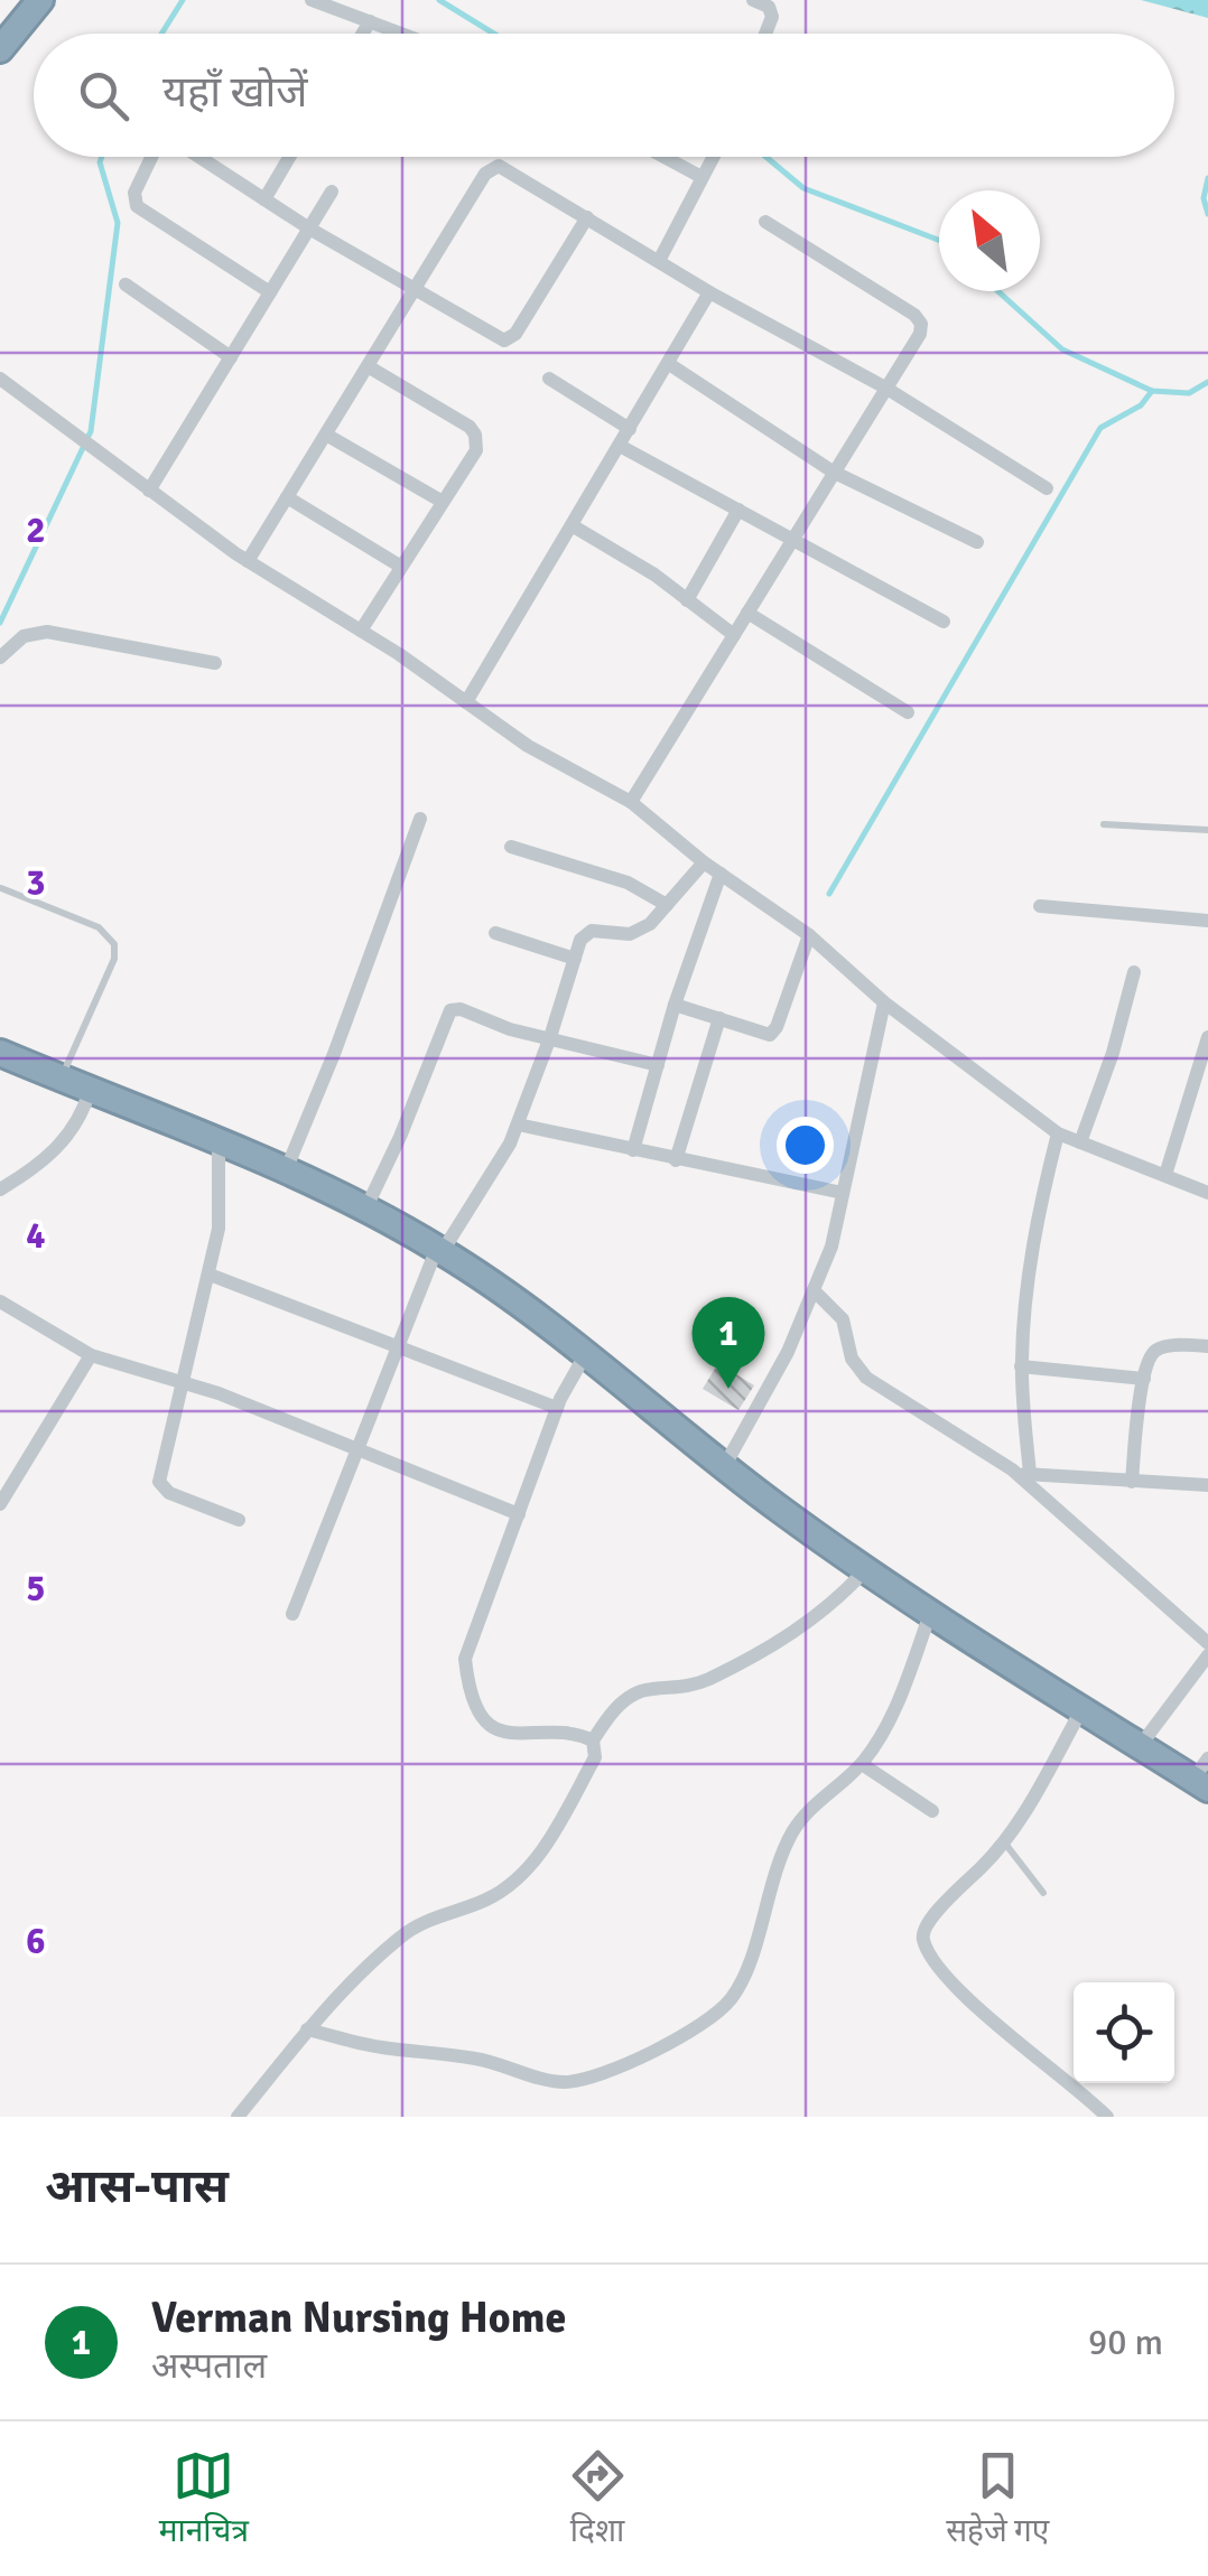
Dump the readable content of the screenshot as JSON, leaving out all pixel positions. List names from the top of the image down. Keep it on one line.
{"north":"top left","page":{"search":"यहाँ खोजें","pins":"1","heading":"आस-पास","list":[{"mark":"1","name":"Verman Nursing Home","note":"अस्पताल","value":"90 m"}],"nav":["मानचित्र","दिशा","सहेजे गए"]},"grid":{"rows":["2","3","4","5","6"]}}
